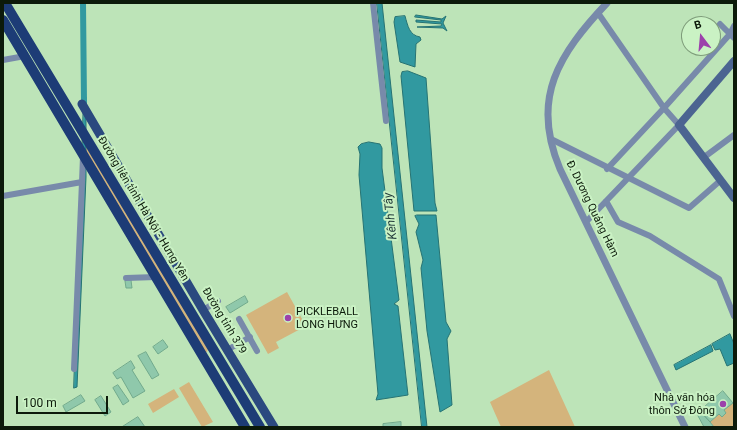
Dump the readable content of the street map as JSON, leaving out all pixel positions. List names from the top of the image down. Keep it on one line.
{"streets":{"highway":["Đường liên tỉnh Hà Nội - Hưng Yên"],"main road":["Đường tỉnh 379"],"street":["Đ. Dương Quảng Hàm"]},"crossings":[["Đường liên tỉnh Hà Nội - Hưng Yên","Đường tỉnh 379"]],"water":["Kênh Tây"],"places":["PICKLEBALL LONG HƯNG","Nhà văn hóa thôn Sở Đông"],"scale_bar":"100 m","north":"top"}
